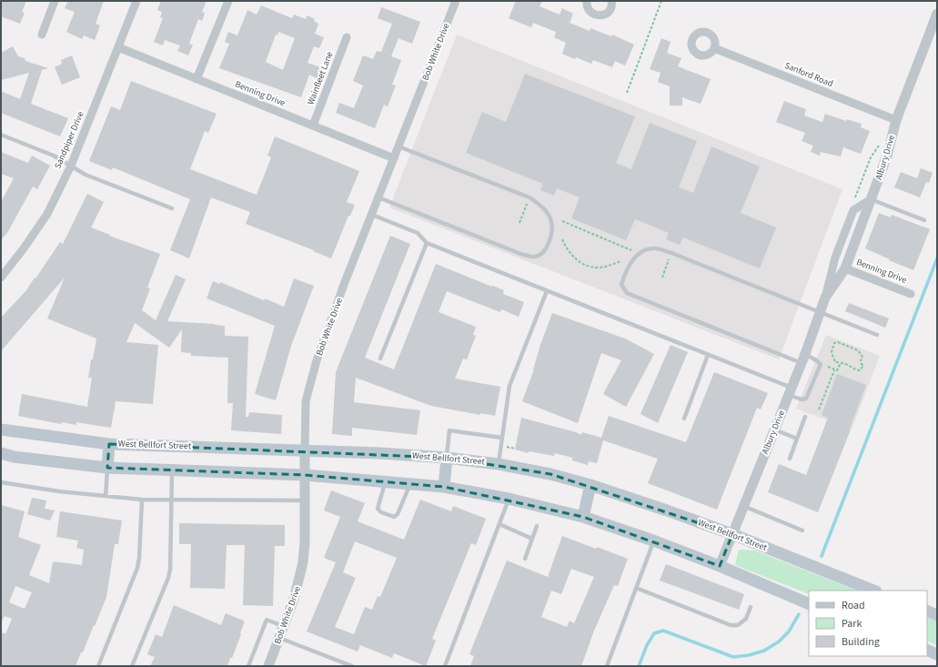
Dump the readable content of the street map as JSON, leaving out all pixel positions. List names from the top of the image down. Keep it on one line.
{"streets":{"main road":["West Bellfort Street"],"street":["Bob White Drive","Sanford Road","Wainfleet Lane","Benning Drive","Sandpiper Drive","Albury Drive"]},"crossings":[["Bob White Drive","Benning Drive"],["Bob White Drive","West Bellfort Street"],["Sanford Road","Albury Drive"],["Wainfleet Lane","Benning Drive"],["Benning Drive","Sandpiper Drive"],["Benning Drive","Albury Drive"],["Albury Drive","West Bellfort Street"]],"legend":["Road","Park","Building"]}
